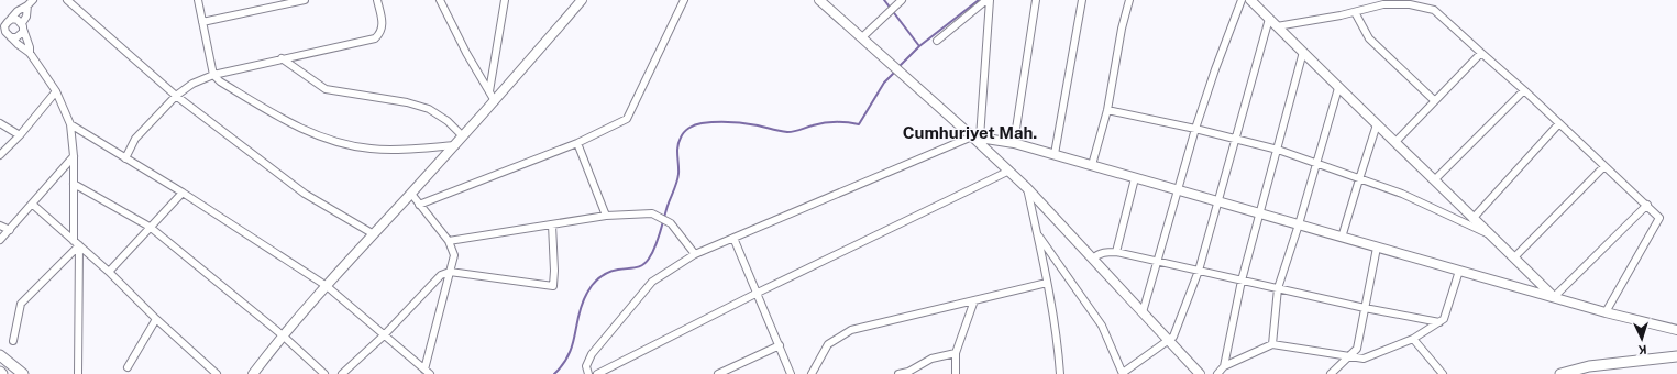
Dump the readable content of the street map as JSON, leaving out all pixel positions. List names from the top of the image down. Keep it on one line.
{"districts":["Cumhuriyet Mah."],"north":"bottom"}
